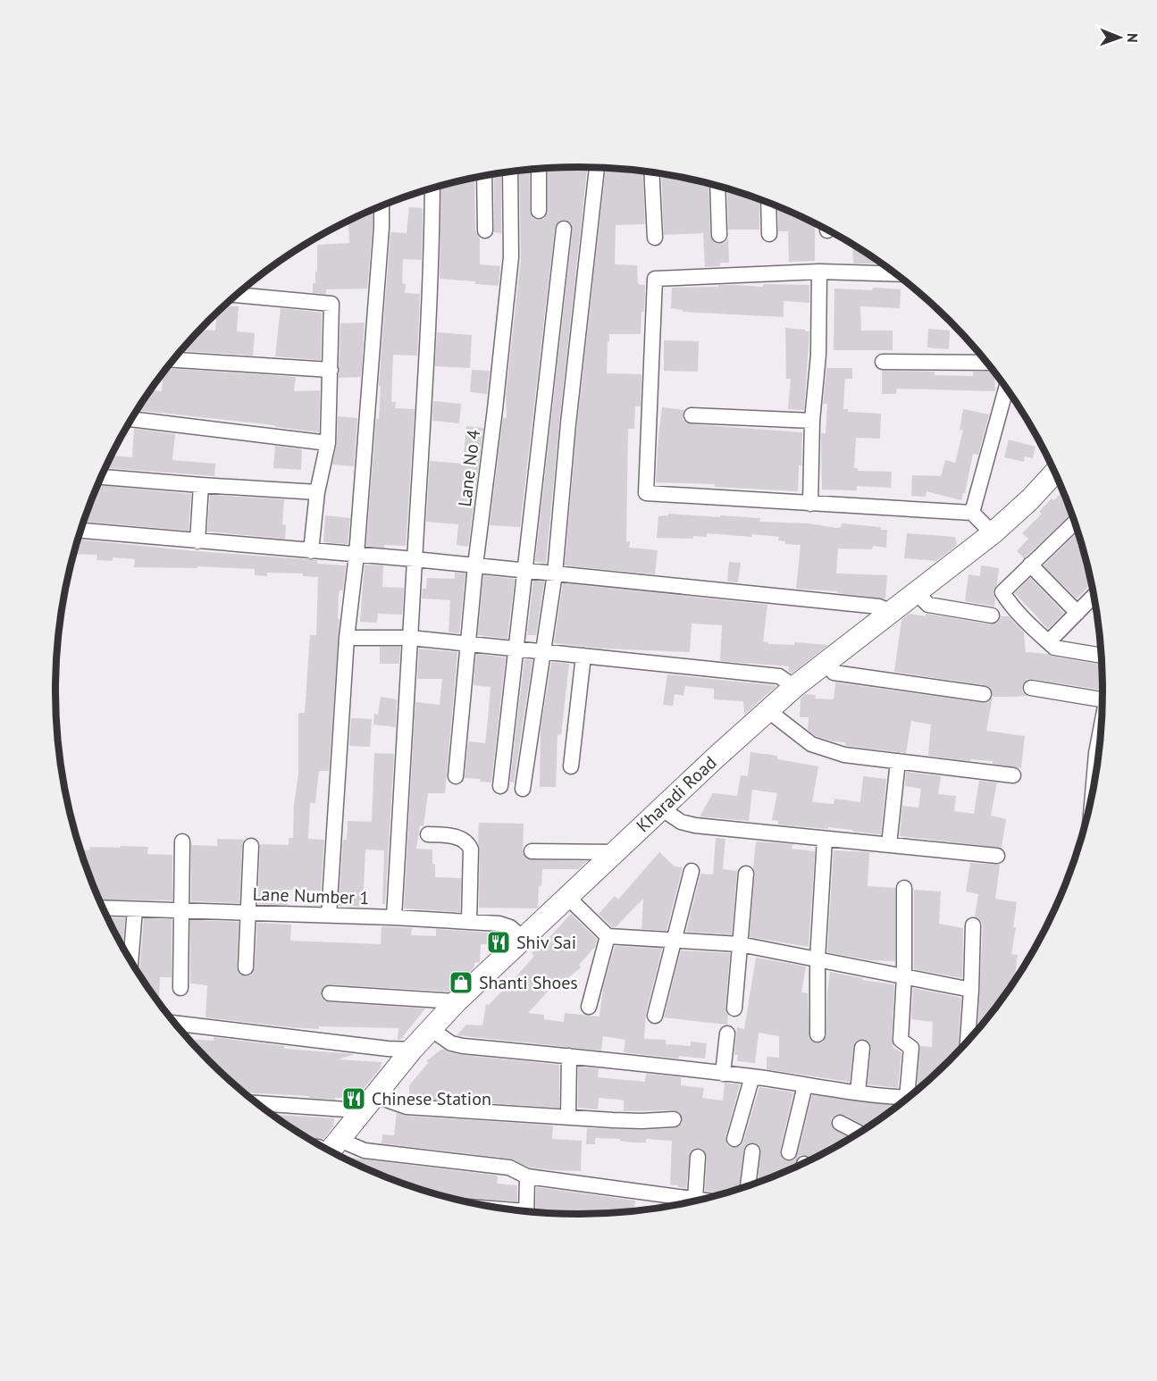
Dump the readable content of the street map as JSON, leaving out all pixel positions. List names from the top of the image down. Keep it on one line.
{"streets":{"street":["Lane No 4","Kharadi Road","Lane Number 1"]},"crossings":[["Kharadi Road","Lane Number 1"]],"places":{"restaurant":["Shiv Sai","Chinese Station"],"shop":["Shanti Shoes"]},"north":"right"}
